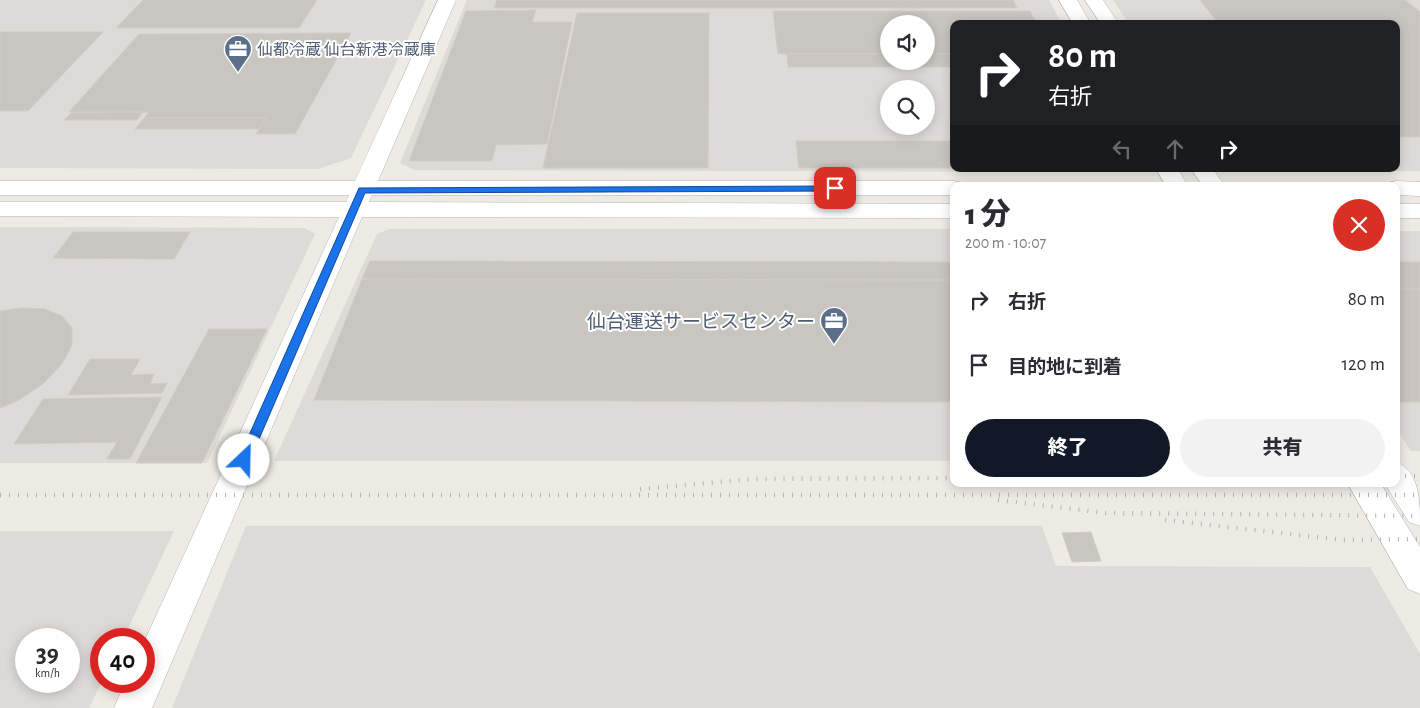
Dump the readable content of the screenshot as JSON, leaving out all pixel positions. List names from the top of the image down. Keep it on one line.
{"places":{"office":["仙都冷蔵 仙台新港冷蔵庫","仙台運送サービスセンター"]},"page":{"turn":["80 m","右折"],"heading":["1 分","200 m · 10:07"],"list":[{"name":"右折","value":"80 m"},{"name":"目的地に到着","value":"120 m"}],"buttons":["終了","共有"],"speed":"39 km/h","limit":"40"}}
